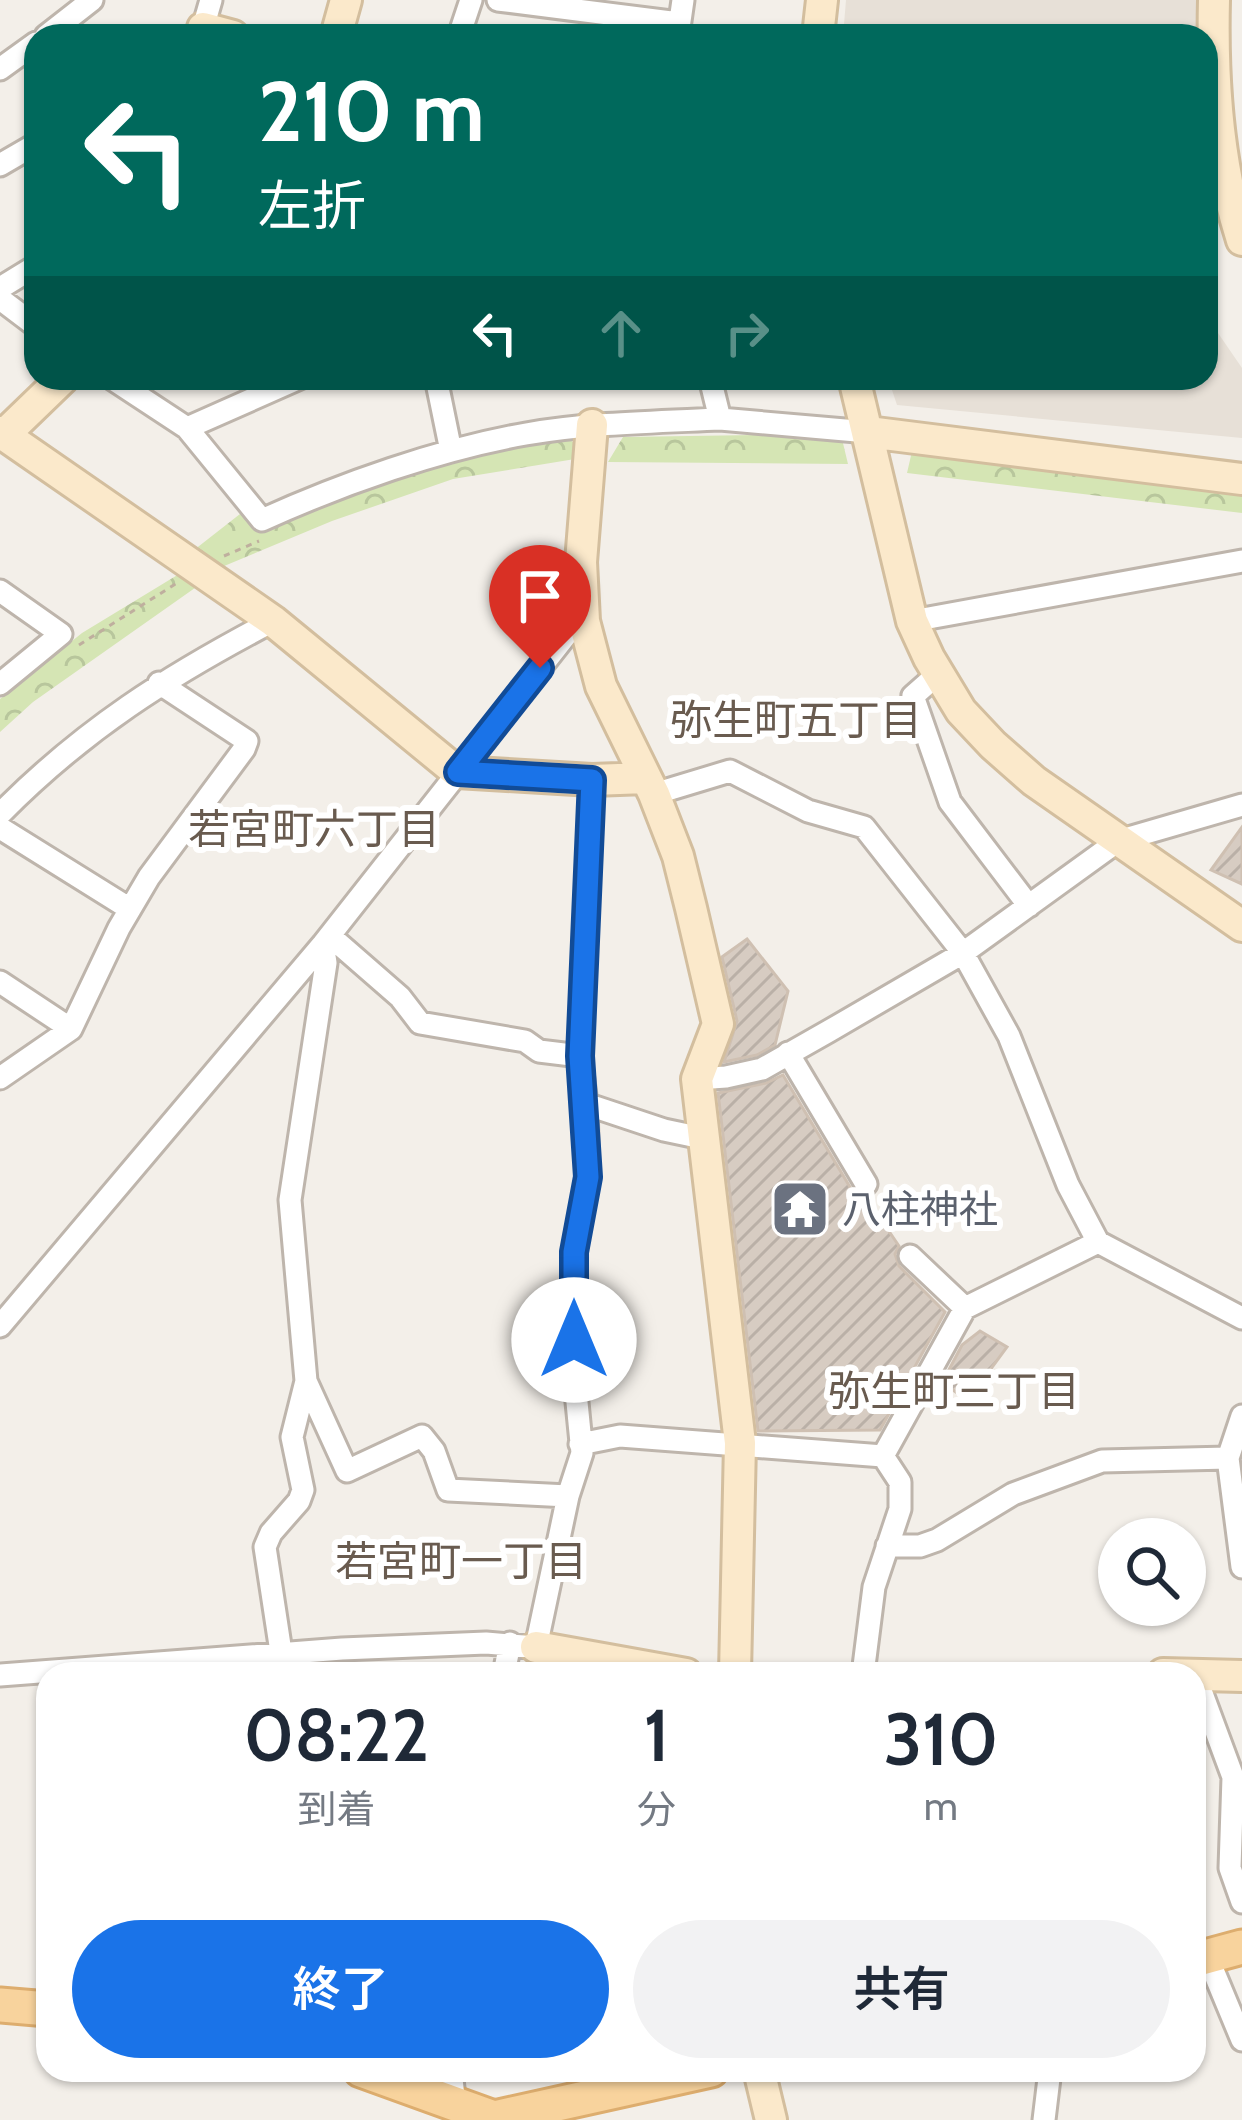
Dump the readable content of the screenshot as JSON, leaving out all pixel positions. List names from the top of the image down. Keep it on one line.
{"districts":["弥生町五丁目","若宮町六丁目","弥生町三丁目","若宮町一丁目"],"places":{"temple":["八柱神社"]},"page":{"turn":["210 m","左折"],"eta":["08:22","到着","1","分","310","m"],"buttons":["終了","共有"]}}
